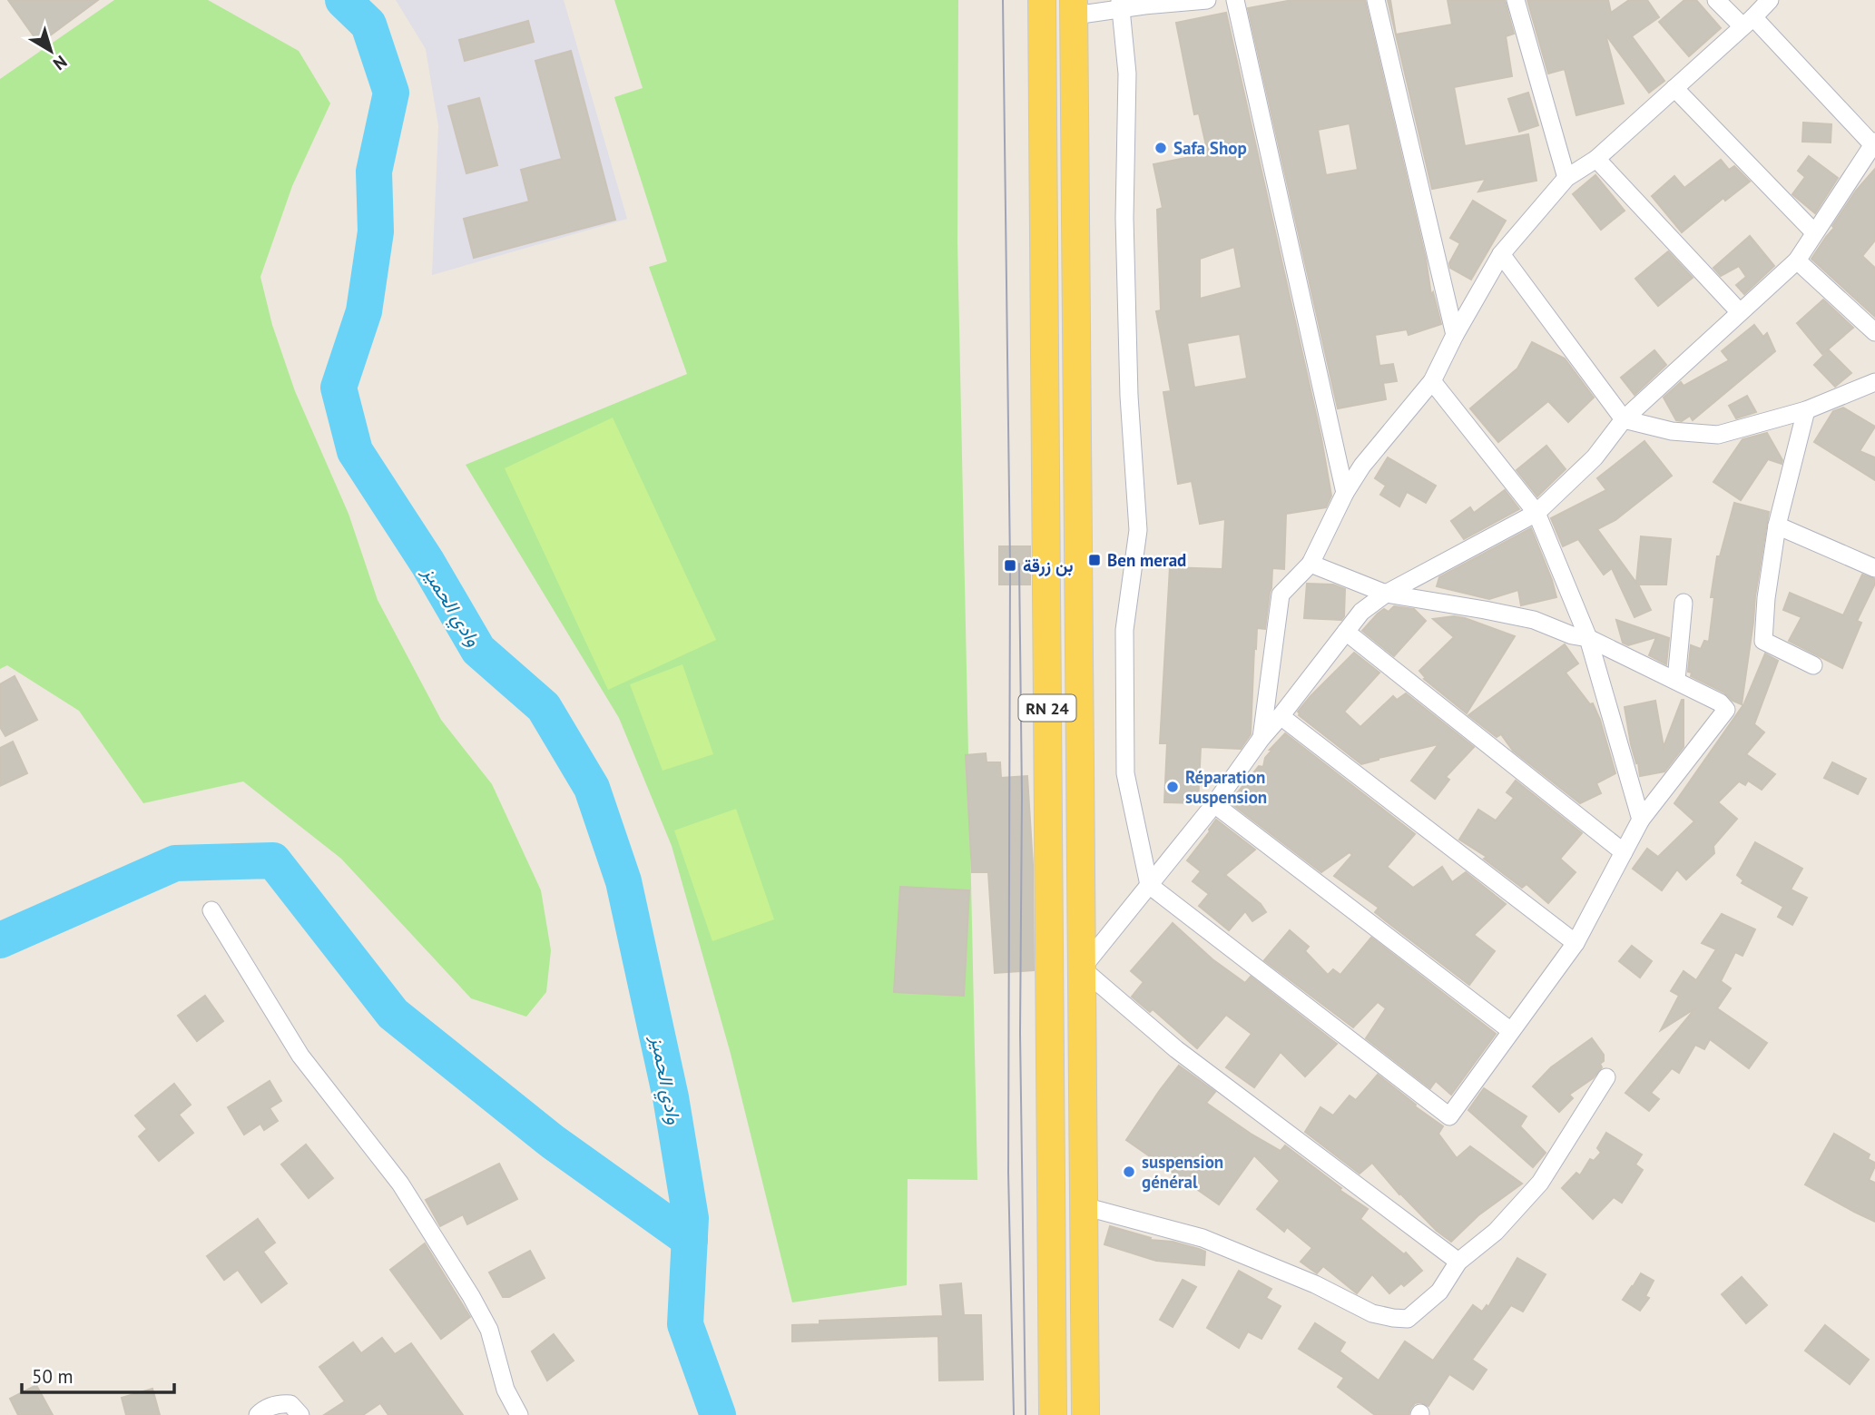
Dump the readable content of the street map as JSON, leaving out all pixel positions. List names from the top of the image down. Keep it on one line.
{"streets":{"main road":["RN 24"]},"water":["وادي الحميز"],"places":{"other":["Safa Shop","Réparation suspension","suspension général"],"transit":["Ben merad","بن زرقة"]},"scale_bar":"50 m","north":"bottom right"}
